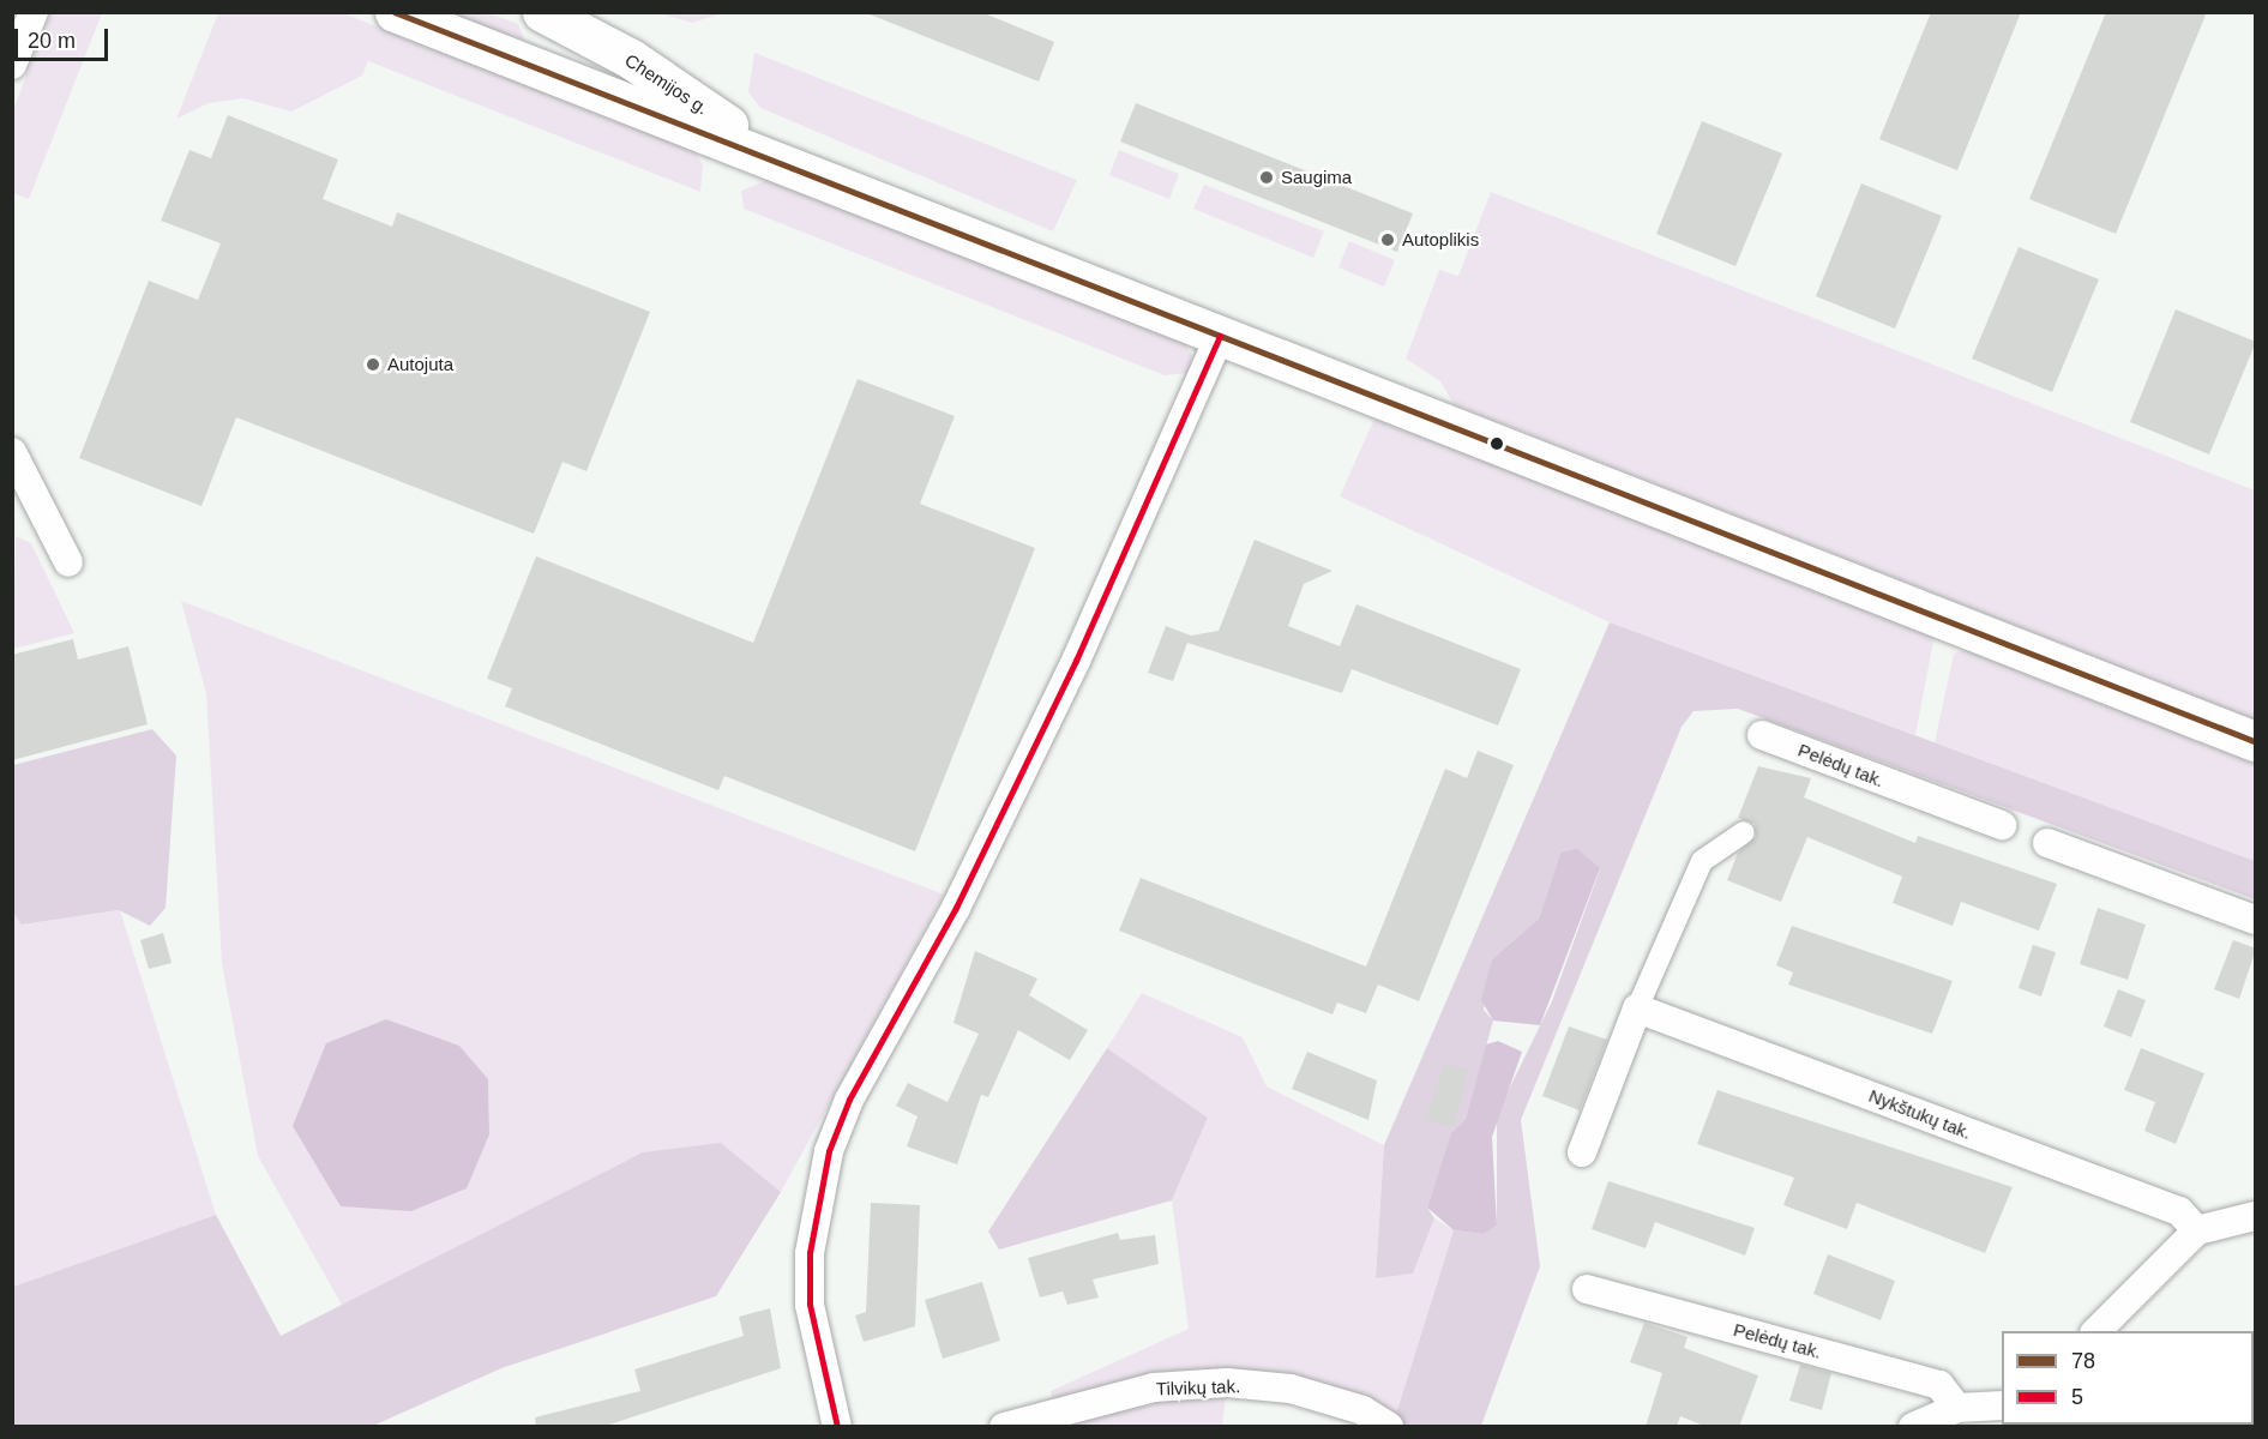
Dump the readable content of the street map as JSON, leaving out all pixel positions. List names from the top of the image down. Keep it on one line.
{"streets":{"main road":["Chemijos g."],"street":["Pelėdų tak.","Nykštukų tak.","Tilvikų tak."]},"places":["Saugima","Autoplikis","Autojuta"],"lines":["transit line 78","transit line 5"],"legend":["78","5"],"scale_bar":"20 m"}
